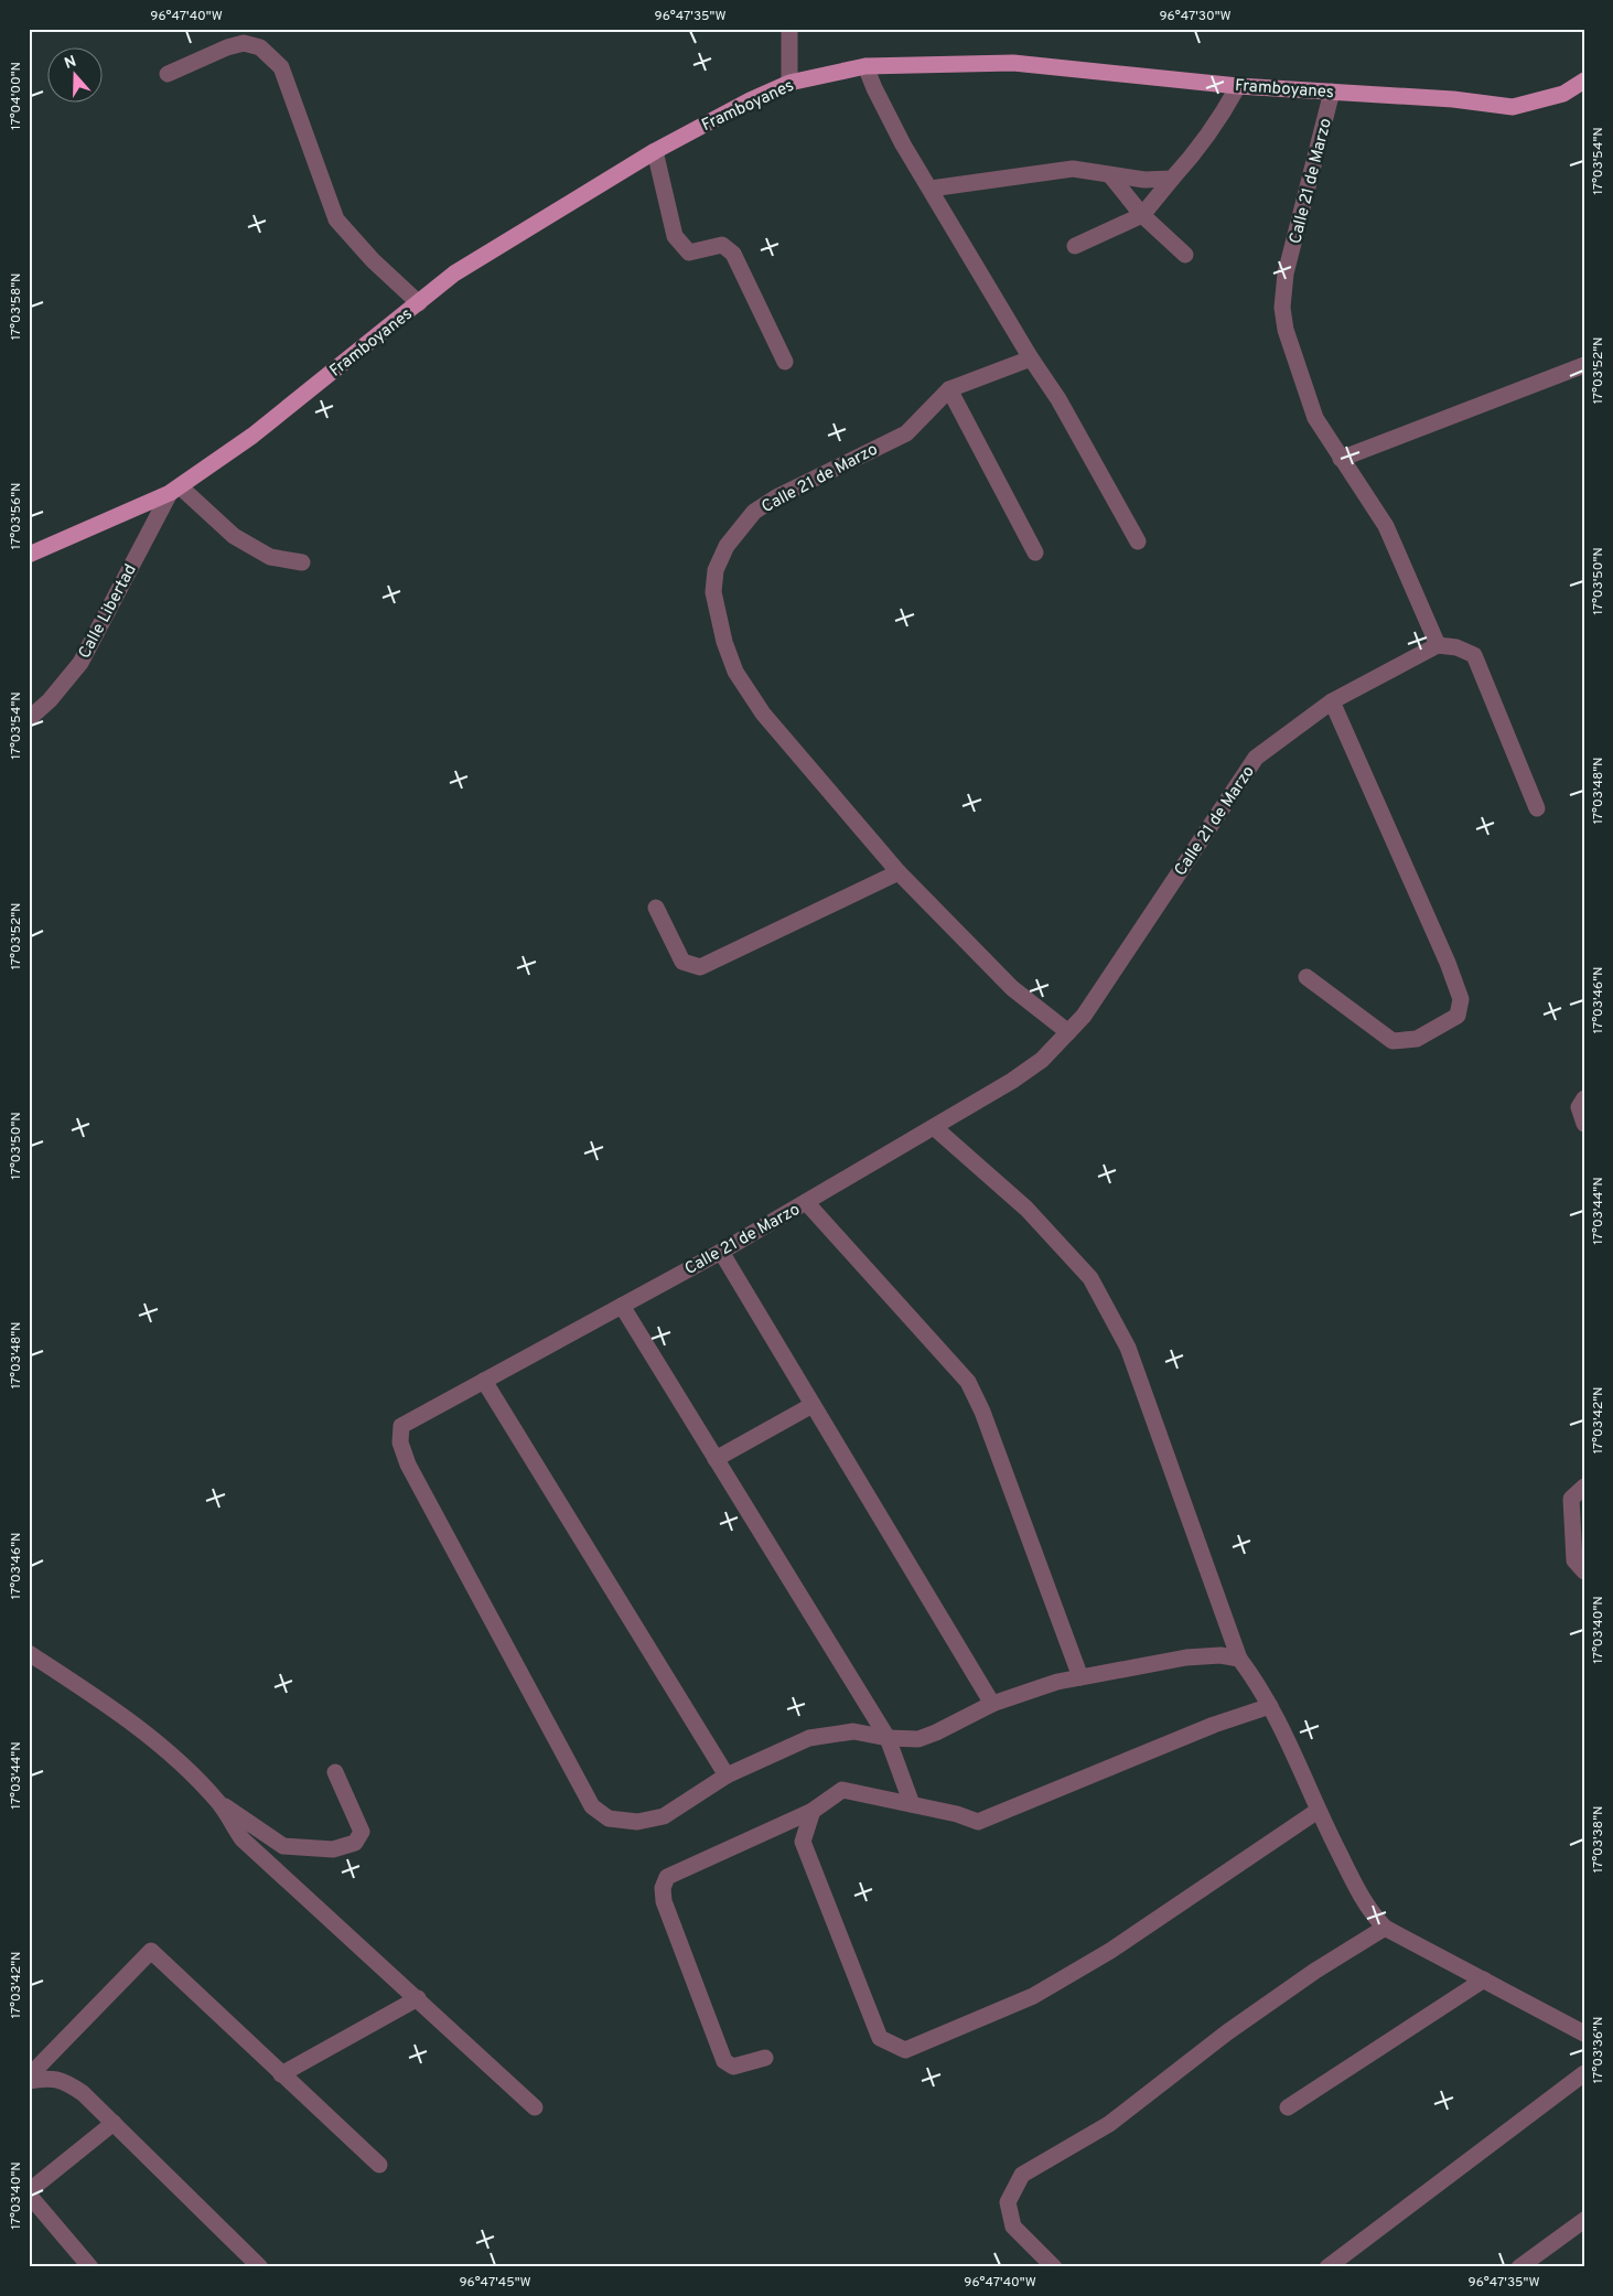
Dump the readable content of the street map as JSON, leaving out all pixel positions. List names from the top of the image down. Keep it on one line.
{"streets":{"main road":["Framboyanes"],"street":["Calle 21 de Marzo","Calle Libertad"]},"crossings":[["Framboyanes","Calle 21 de Marzo"],["Framboyanes","Calle Libertad"]],"north":"top","coordinates":["96°47'40\"W","96°47'35\"W","96°47'30\"W","17°04'00\"N","17°03'54\"N","17°03'58\"N","17°03'52\"N","17°03'56\"N","17°03'50\"N","17°03'48\"N","17°03'46\"N","17°03'44\"N","17°03'42\"N","17°03'40\"N","17°03'38\"N","17°03'36\"N","96°47'45\"W"]}
